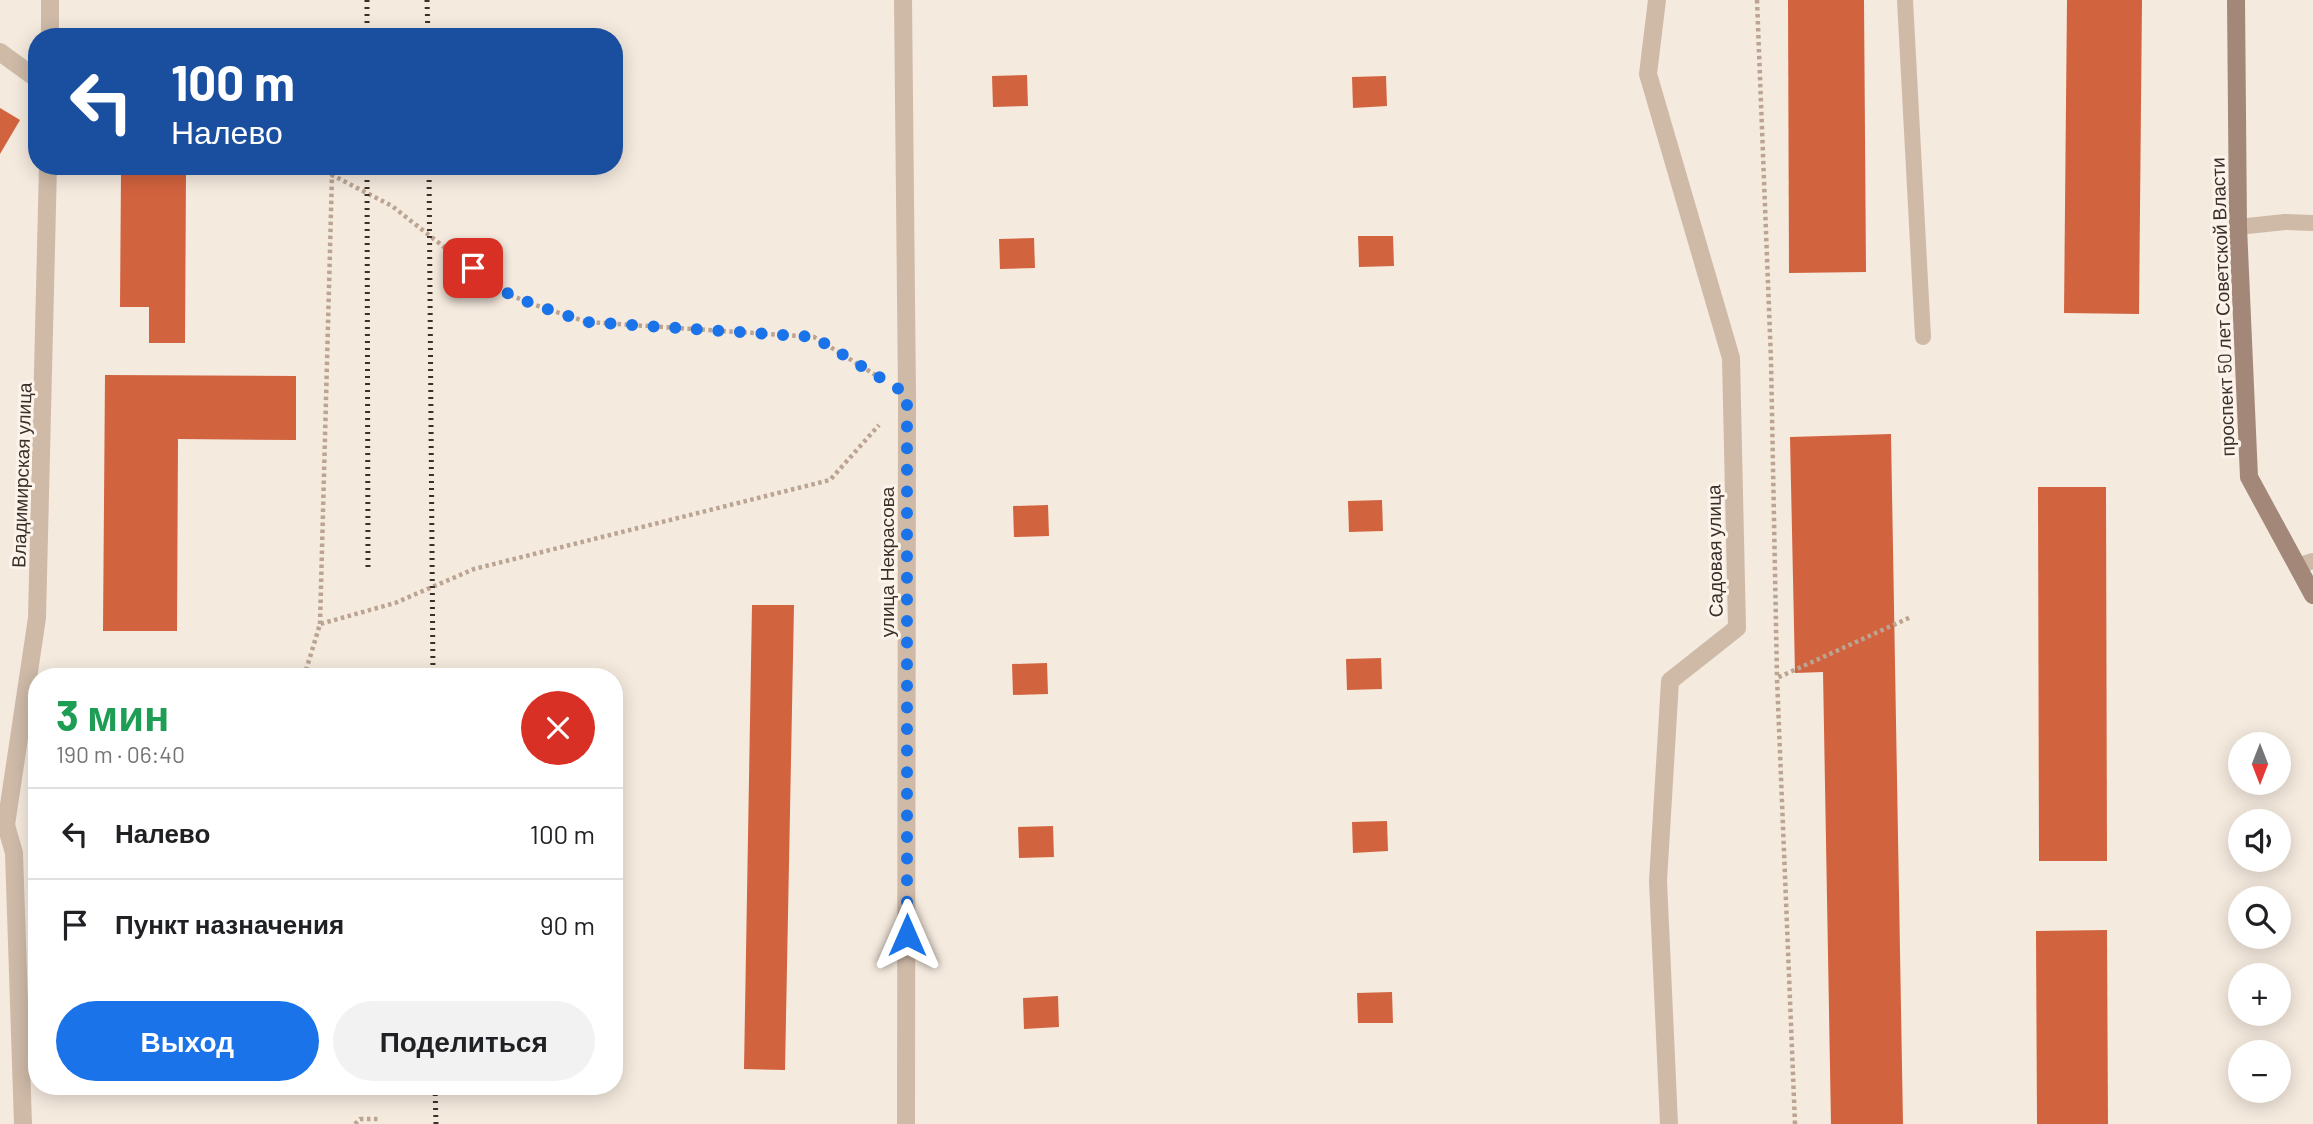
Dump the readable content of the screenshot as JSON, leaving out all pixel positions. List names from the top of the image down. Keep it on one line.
{"streets":{"main road":["проспект 50 лет Советской Власти"],"street":["Владимирская улица","Садовая улица","улица Некрасова"]},"north":"bottom","page":{"turn":["100 m","Налево"],"heading":["3 мин","190 m · 06:40"],"map_buttons":["+","−"],"list":[{"name":"Налево","value":"100 m"},{"name":"Пункт назначения","value":"90 m"}],"buttons":["Выход","Поделиться"]}}
